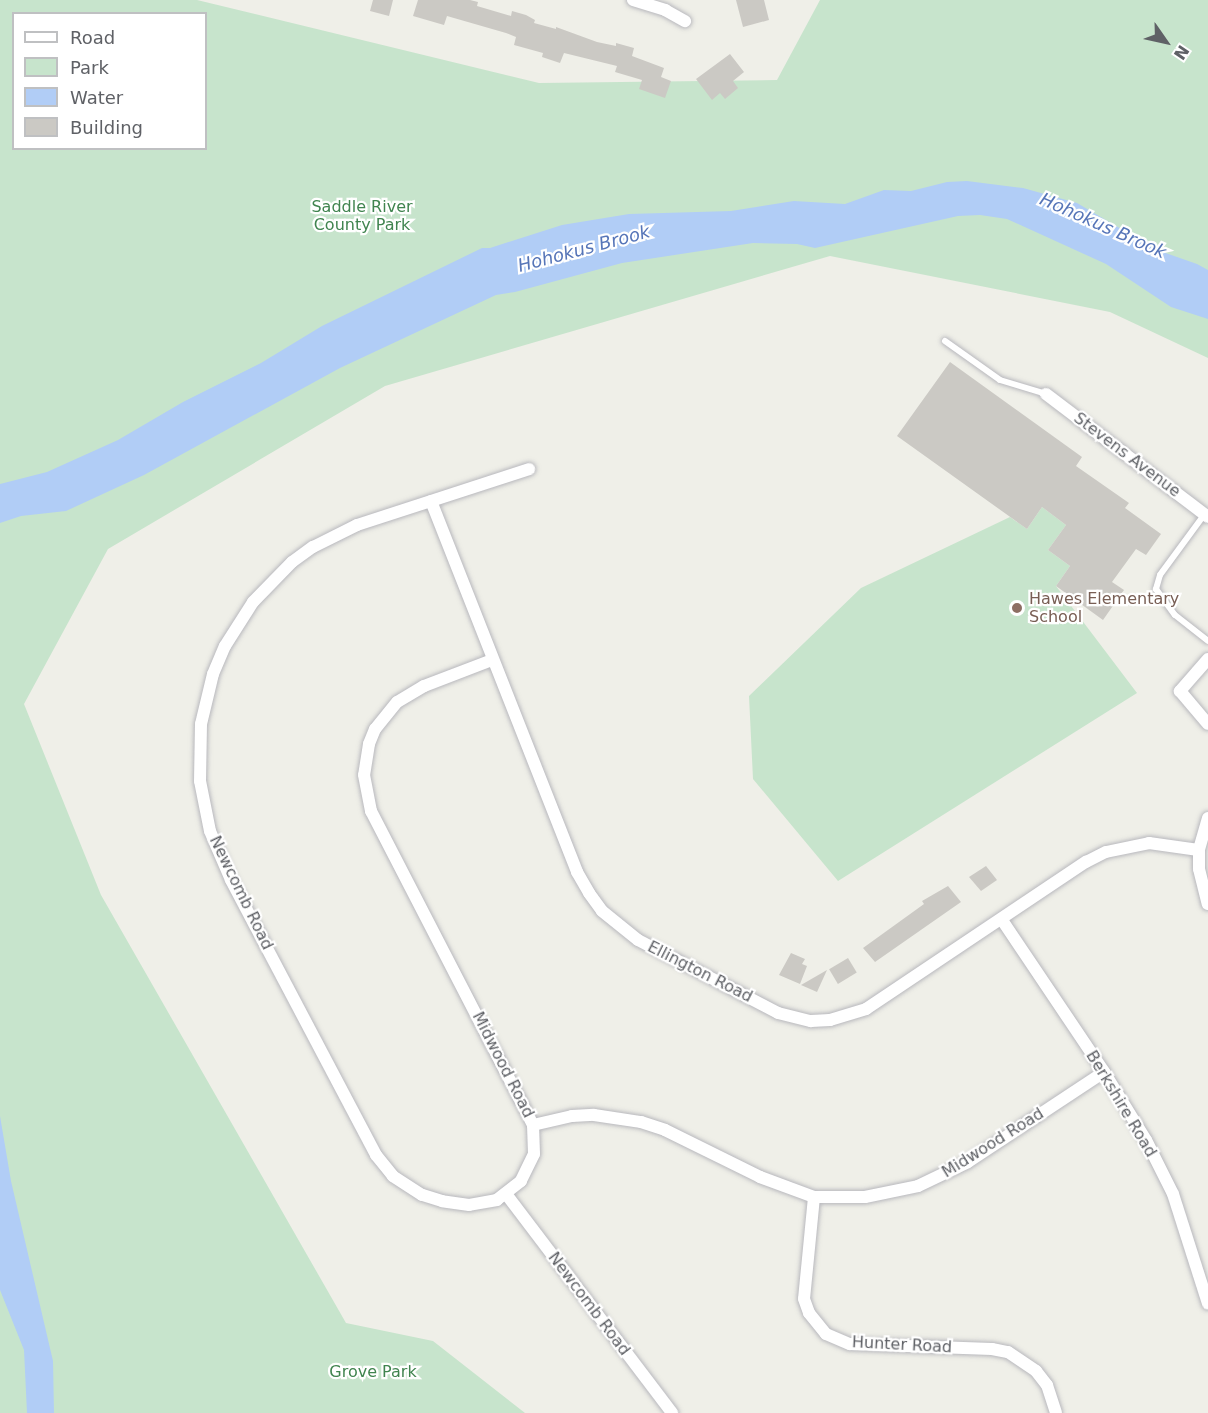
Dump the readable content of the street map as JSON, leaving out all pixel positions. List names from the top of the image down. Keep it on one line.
{"streets":{"street":["Stevens Avenue","Newcomb Road","Ellington Road","Midwood Road","Berkshire Road","Hunter Road"]},"crossings":[["Newcomb Road","Ellington Road"],["Newcomb Road","Midwood Road"],["Ellington Road","Midwood Road"],["Ellington Road","Berkshire Road"],["Midwood Road","Berkshire Road"],["Midwood Road","Hunter Road"]],"water":["Hohokus Brook"],"parks":["Saddle River County Park","Grove Park"],"places":["Hawes Elementary School"],"legend":["Road","Park","Water","Building"],"north":"bottom right"}
